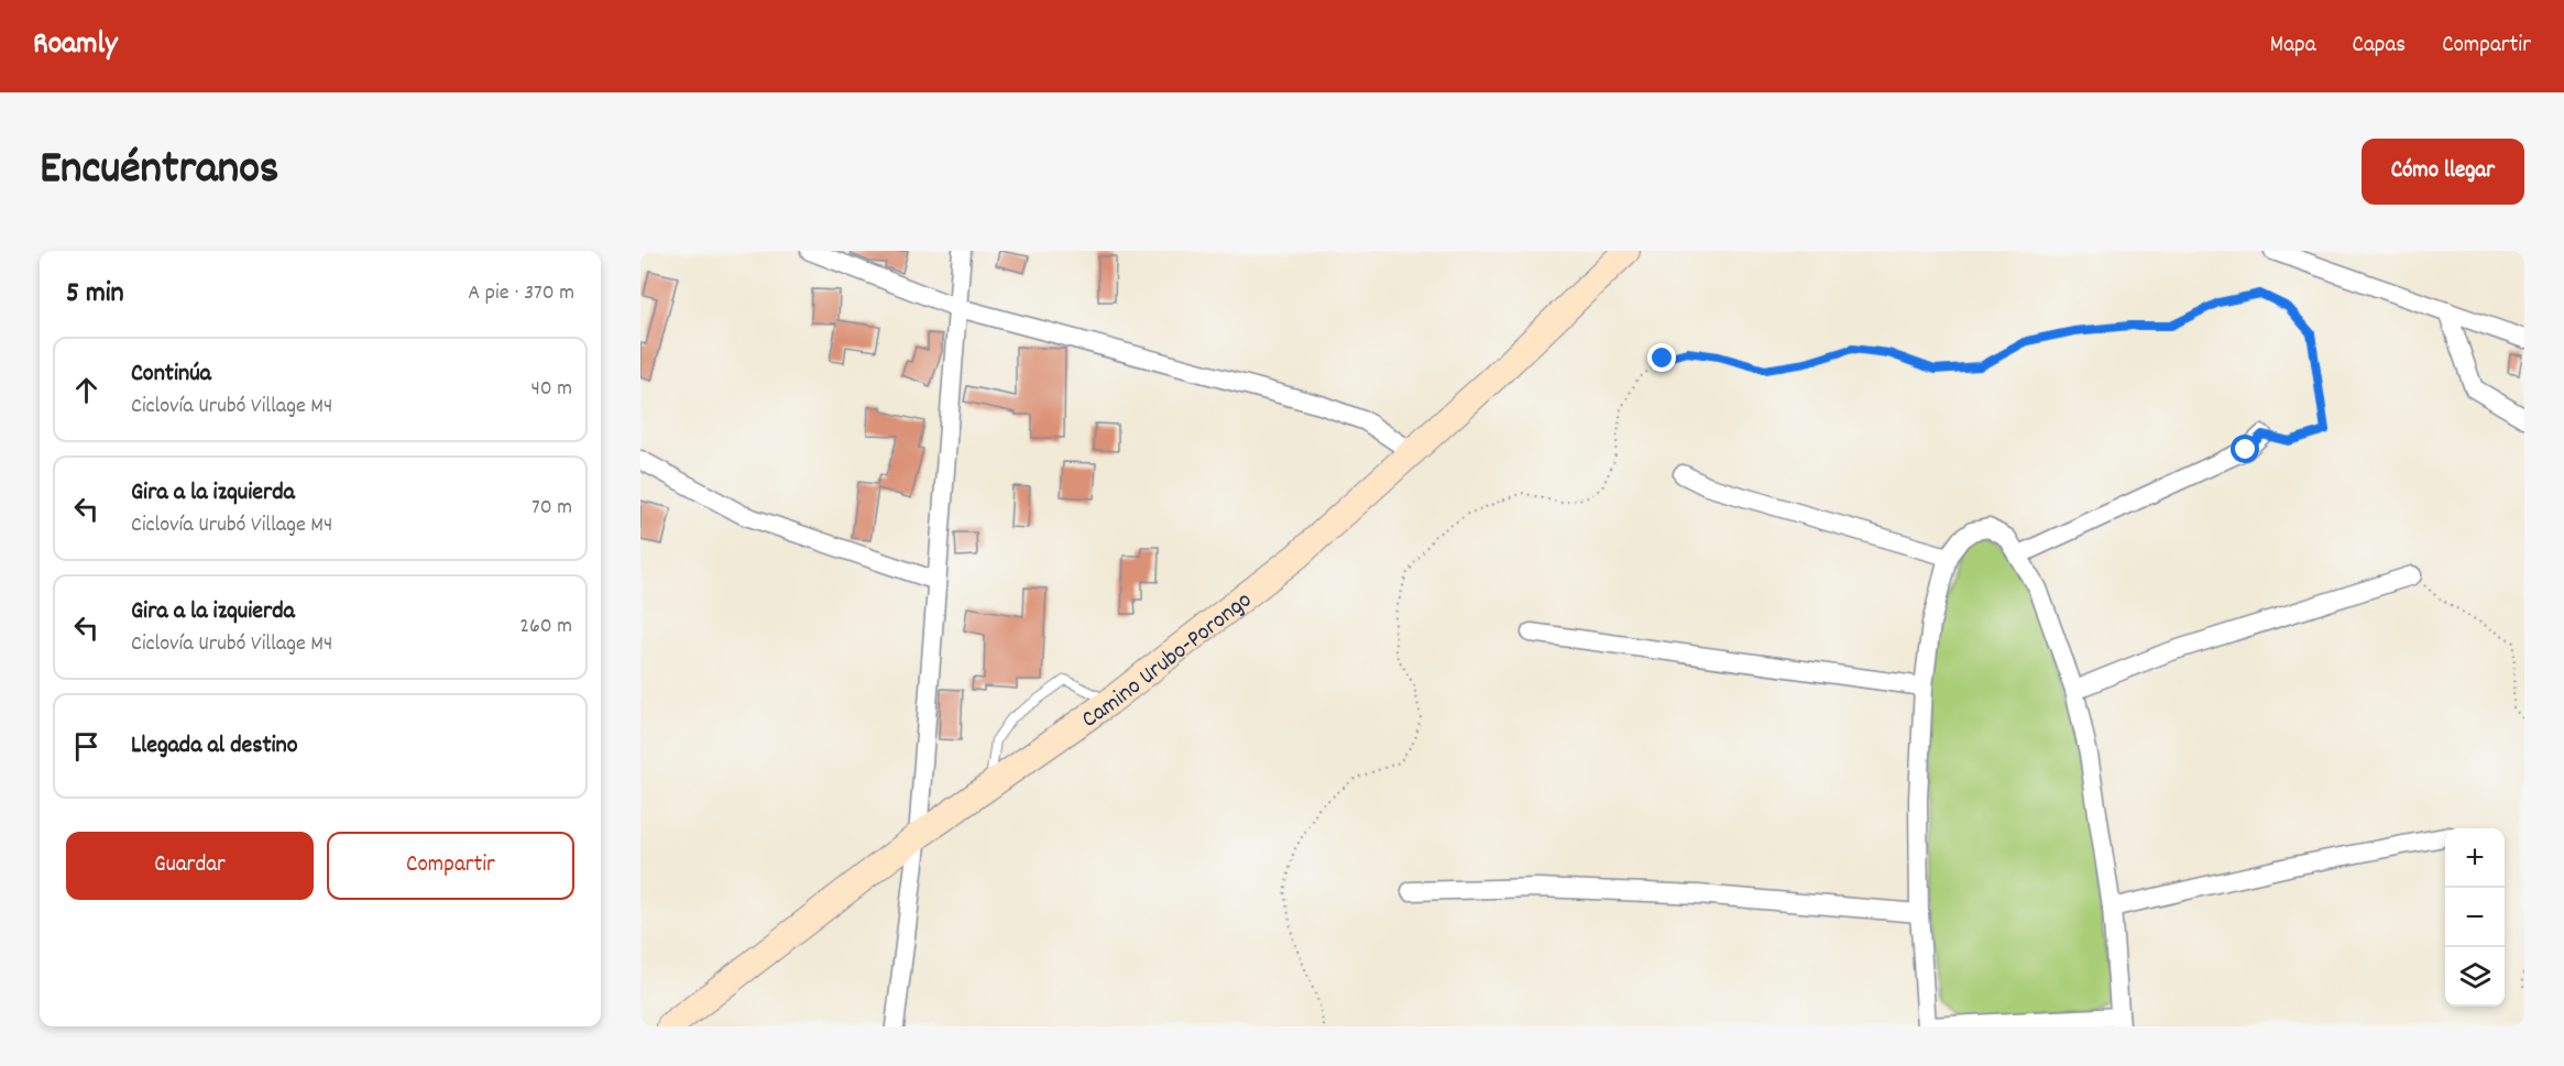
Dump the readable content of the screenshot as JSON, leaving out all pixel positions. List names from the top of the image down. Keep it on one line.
{"streets":{"main road":["Camino Urubo-Porongo"]},"page":{"header":"Roamly","nav":["Mapa","Capas","Compartir"],"title":"Encuéntranos","buttons":["Cómo llegar",["Guardar","Compartir"]],"heading":["5 min","A pie · 370 m"],"list":[["Continúa","Ciclovía Urubó Village M4","40 m"],["Gira a la izquierda","Ciclovía Urubó Village M4","70 m"],["Gira a la izquierda","Ciclovía Urubó Village M4","260 m"],"Llegada al destino"],"map_buttons":["+","−"]}}
